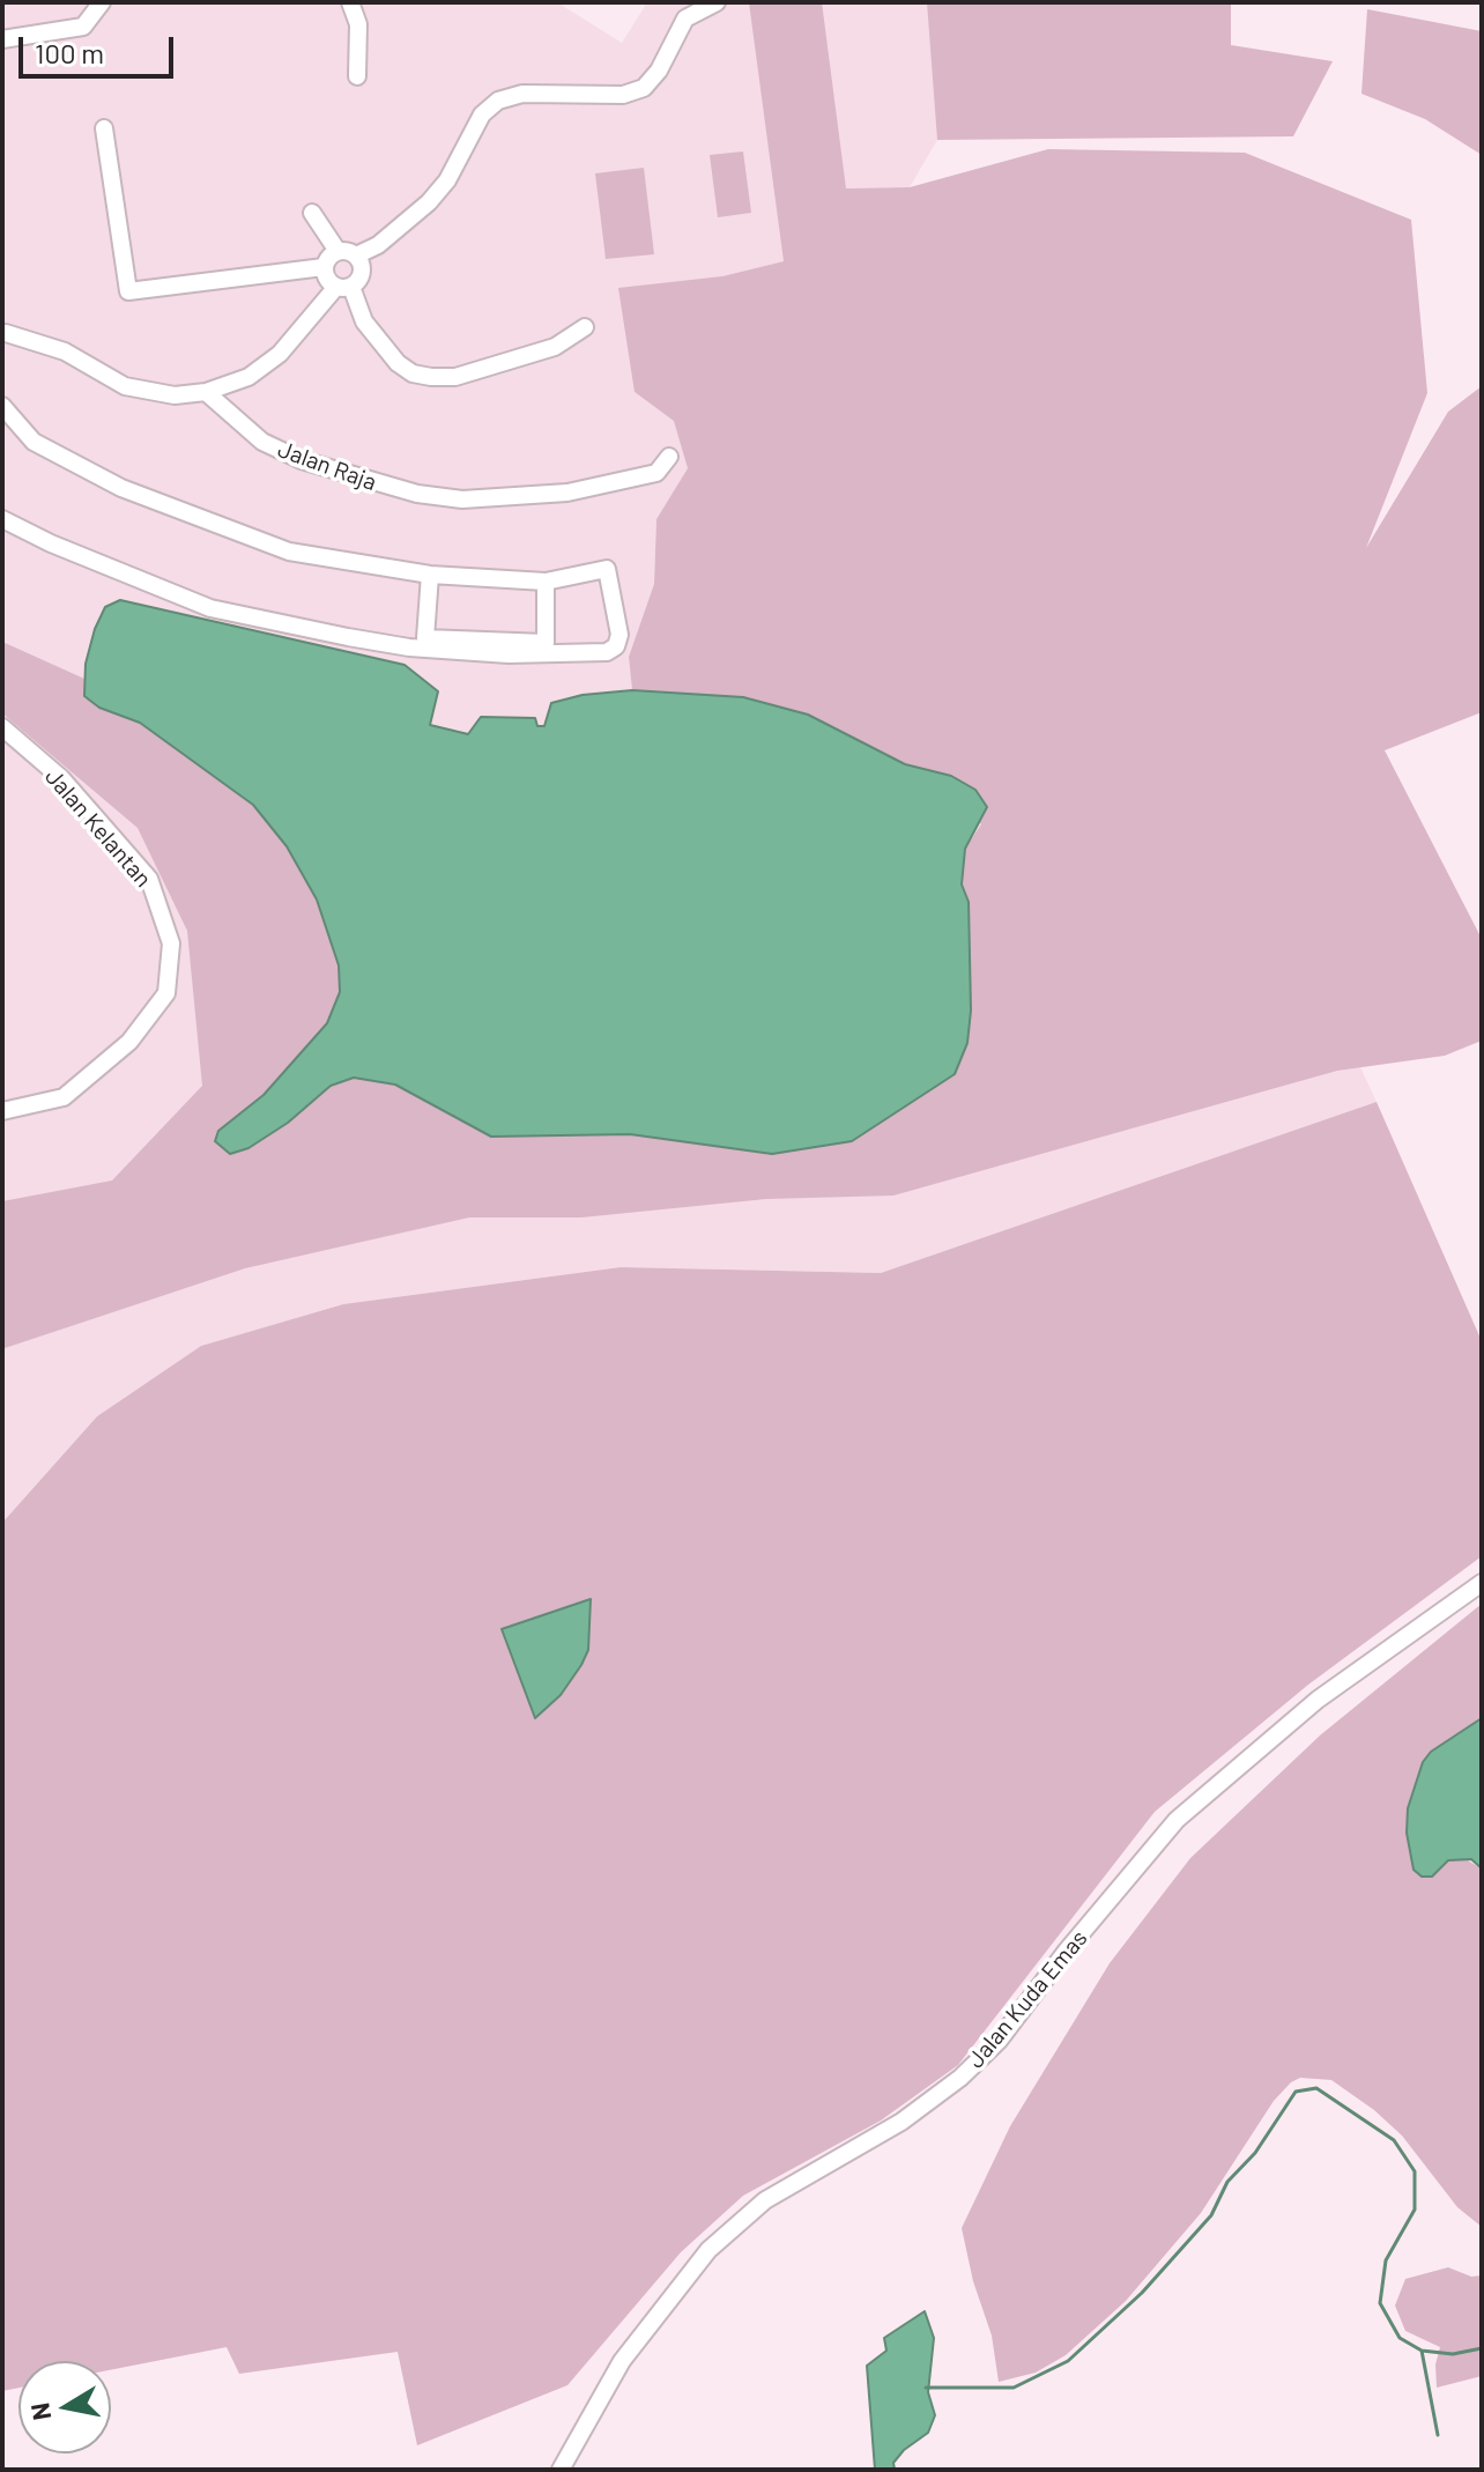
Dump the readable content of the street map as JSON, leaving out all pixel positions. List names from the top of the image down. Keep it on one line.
{"streets":{"street":["Jalan Raja","Jalan Kelantan","Jalan Kuda Emas"]},"scale_bar":"100 m","north":"left"}
